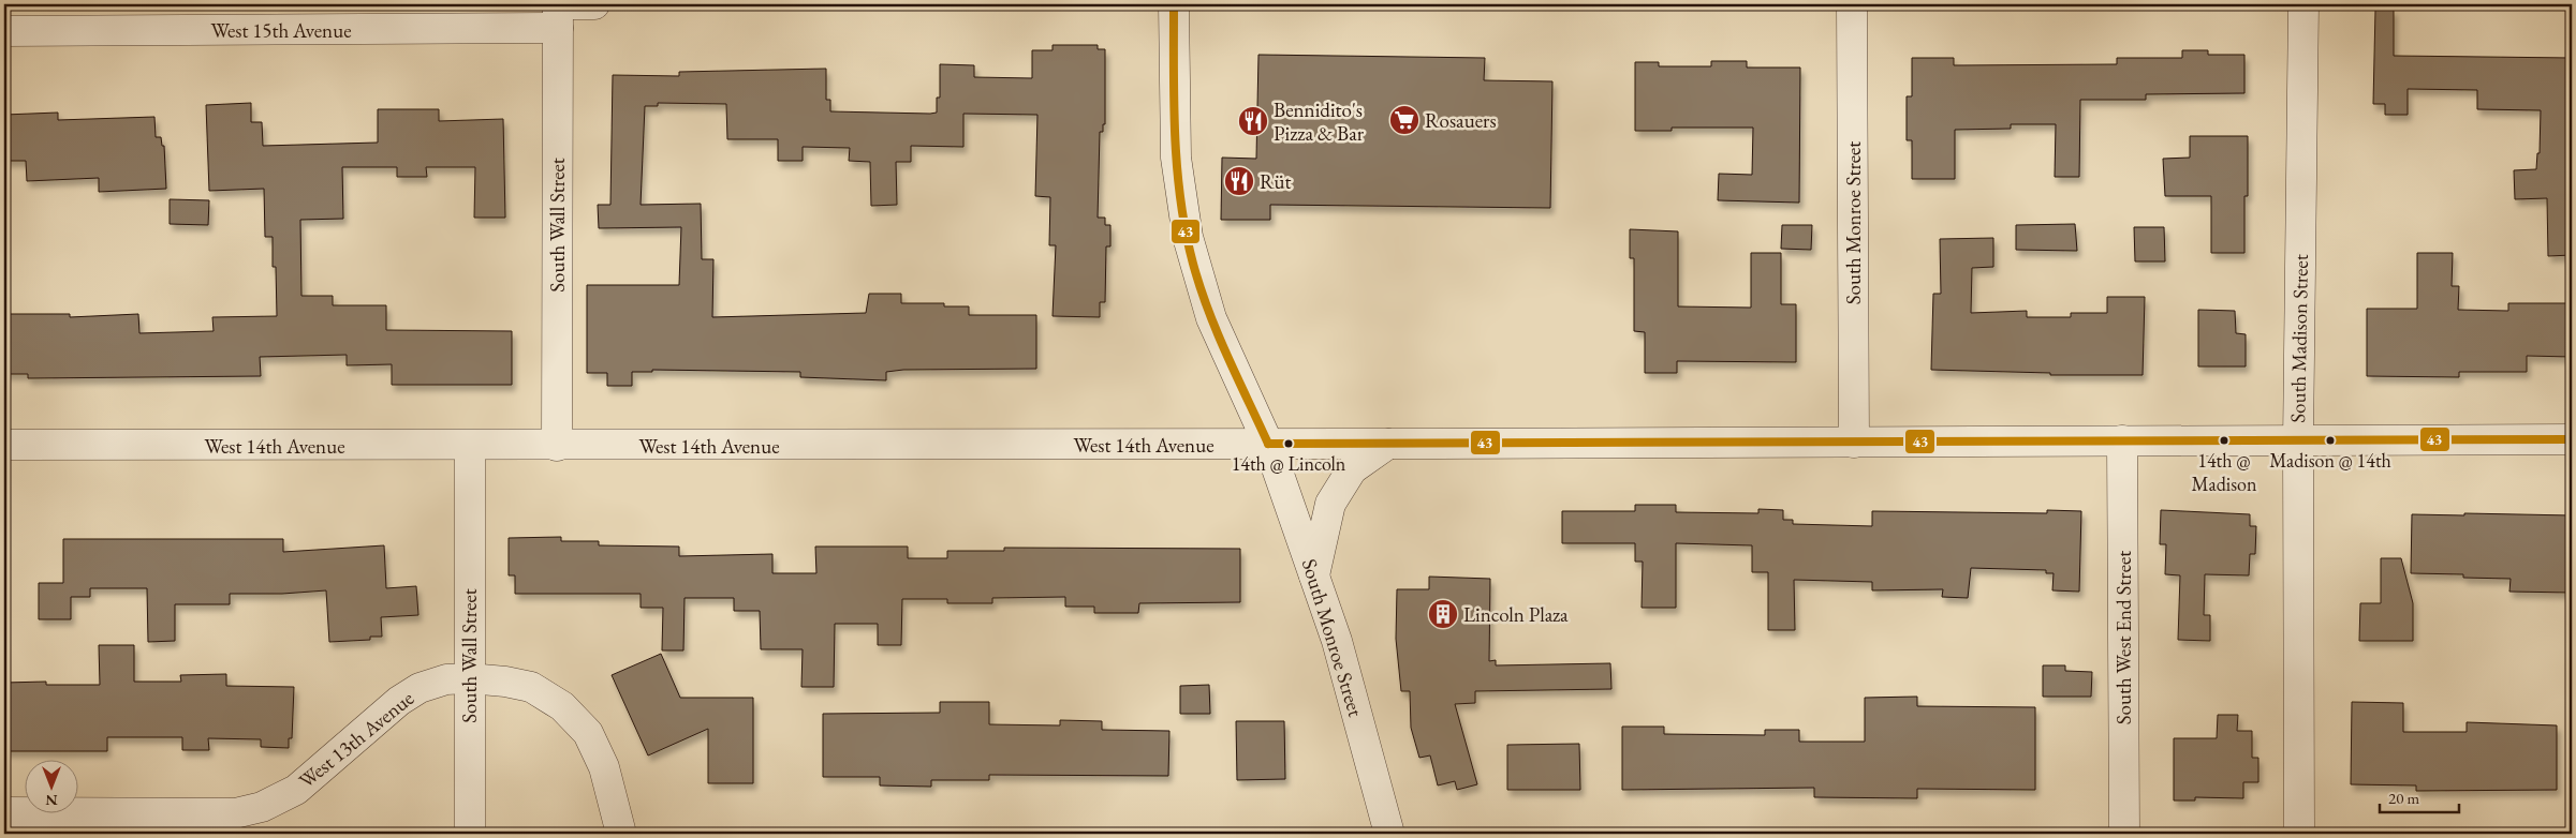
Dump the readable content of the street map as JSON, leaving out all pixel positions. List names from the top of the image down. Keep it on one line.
{"streets":{"street":["West 15th Avenue","South Monroe Street","South Wall Street","South Madison Street","West 14th Avenue","South West End Street","West 13th Avenue"]},"crossings":[["West 15th Avenue","South Wall Street"],["South Monroe Street","West 14th Avenue"],["South Wall Street","West 14th Avenue"],["South Wall Street","West 13th Avenue"],["South Madison Street","West 14th Avenue"],["West 14th Avenue","South West End Street"]],"places":{"supermarket":["Rosauers"],"restaurant":["Bennidito's Pizza & Bar","Rüt"],"other":["14th @ Madison","Madison @ 14th","14th @ Lincoln"],"building":["Lincoln Plaza"]},"lines":["transit line 43"],"scale_bar":"20 m","north":"bottom"}
